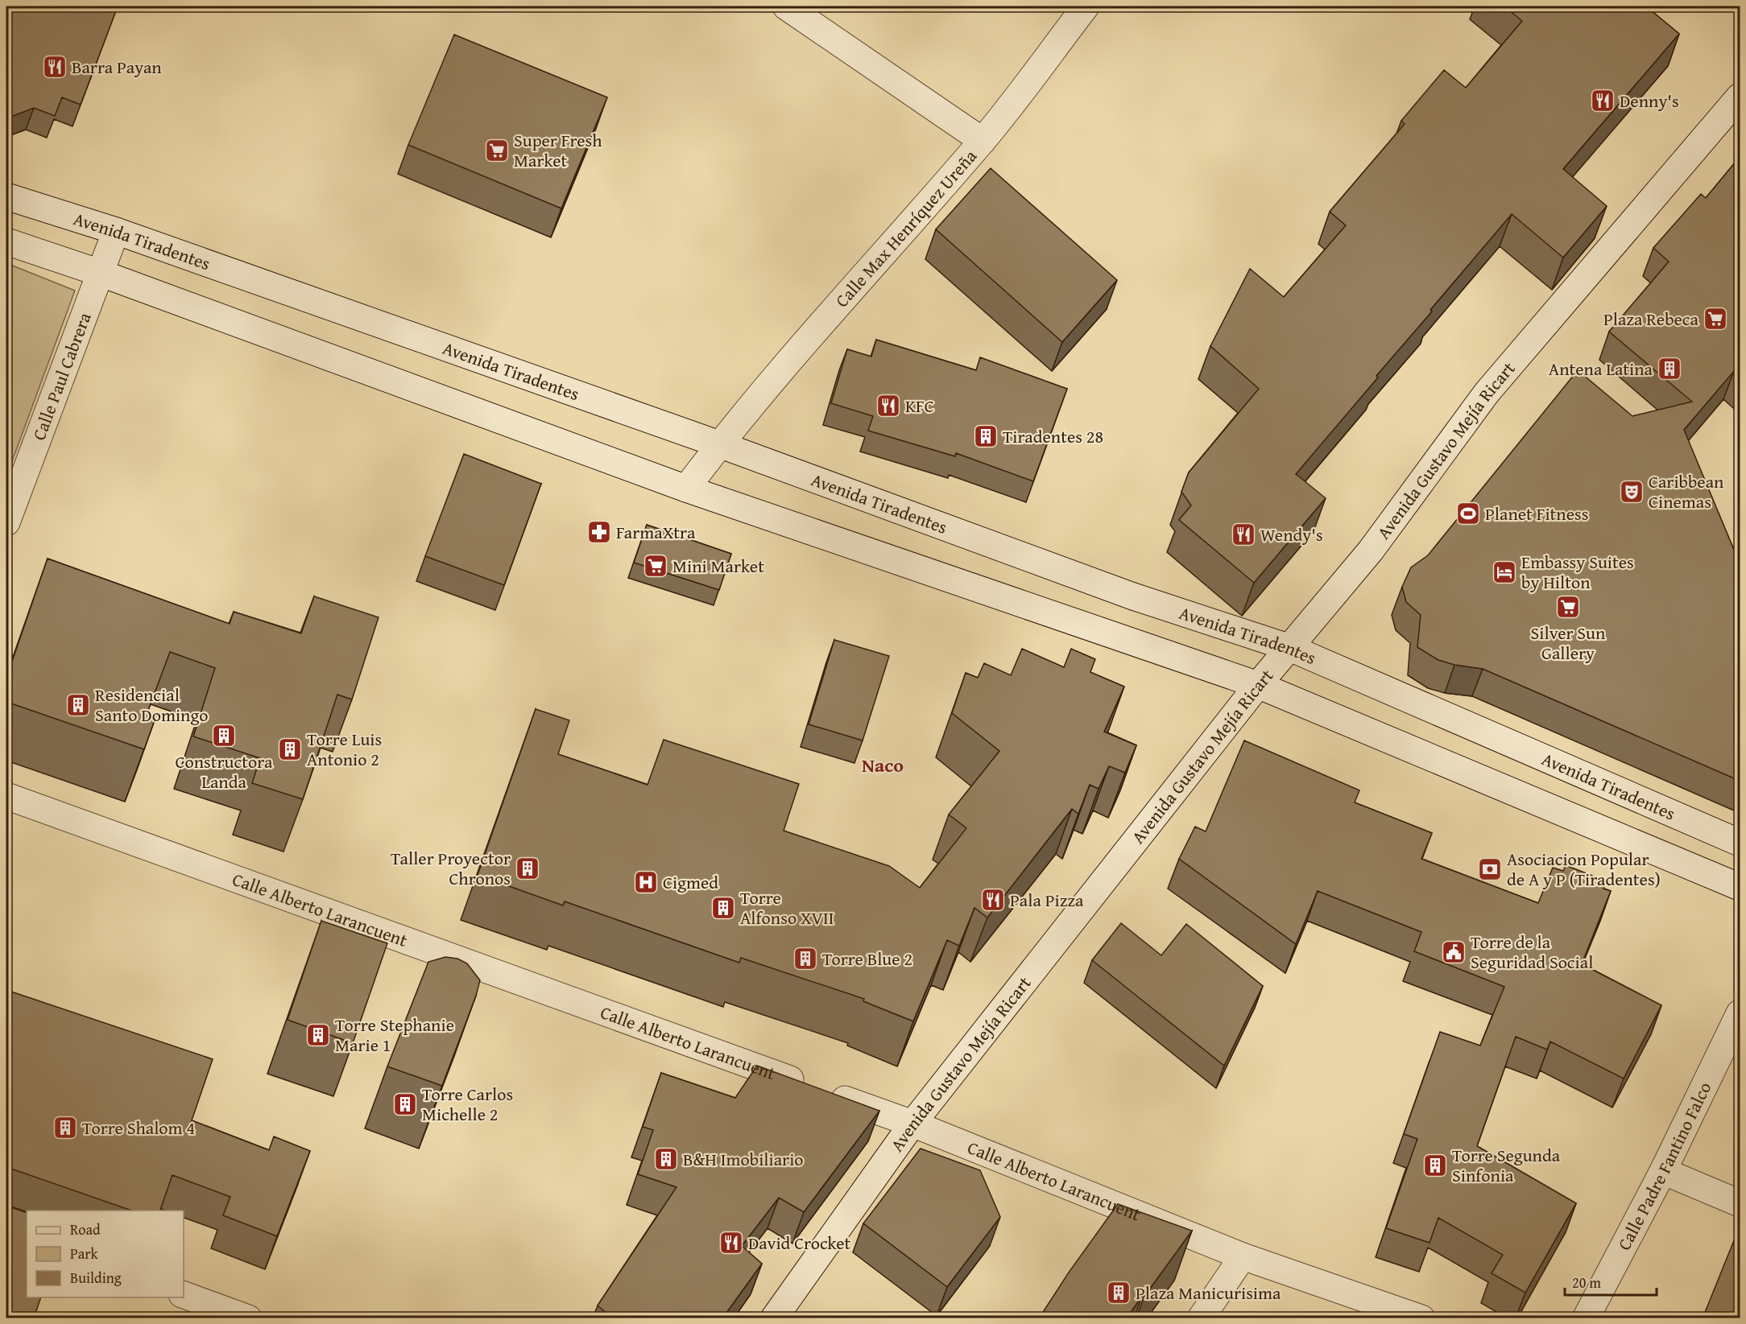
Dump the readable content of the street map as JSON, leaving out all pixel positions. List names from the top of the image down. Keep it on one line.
{"streets":{"street":["Calle Max Henríquez Ureña","Avenida Tiradentes","Calle Paul Cabrera","Avenida Gustavo Mejía Ricart","Calle Alberto Larancuent","Calle Padre Fantino Falco"]},"crossings":[["Calle Max Henríquez Ureña","Avenida Tiradentes"],["Avenida Tiradentes","Calle Paul Cabrera"],["Avenida Tiradentes","Avenida Gustavo Mejía Ricart"],["Avenida Gustavo Mejía Ricart","Calle Alberto Larancuent"]],"districts":["Naco"],"places":{"restaurant":["Barra Payan","Denny's","KFC","Wendy's","Pala Pizza","David Crocket"],"supermarket":["Super Fresh Market","Plaza Rebeca","Mini Market","Silver Sun Gallery"],"building":["Antena Latina","Tiradentes 28","Residencial Santo Domingo","Constructora Landa","Torre Luis Antonio 2","Taller Proyector Chronos","Torre Alfonso XVII","Torre Blue 2","Torre Stephanie Marie 1","Torre Carlos Michelle 2","Torre Shalom 4","B&H Imobiliario","Torre Segunda Sinfonia","Plaza Manicurisima"],"theatre":["Caribbean Cinemas"],"sports":["Planet Fitness"],"pharmacy":["FarmaXtra"],"hotel":["Embassy Suites by Hilton"],"bank":["Asociacion Popular de A y P (Tiradentes)"],"hospital":["Cigmed"],"public building":["Torre de la Seguridad Social"]},"legend":["Road","Park","Building"],"scale_bar":"20 m"}
